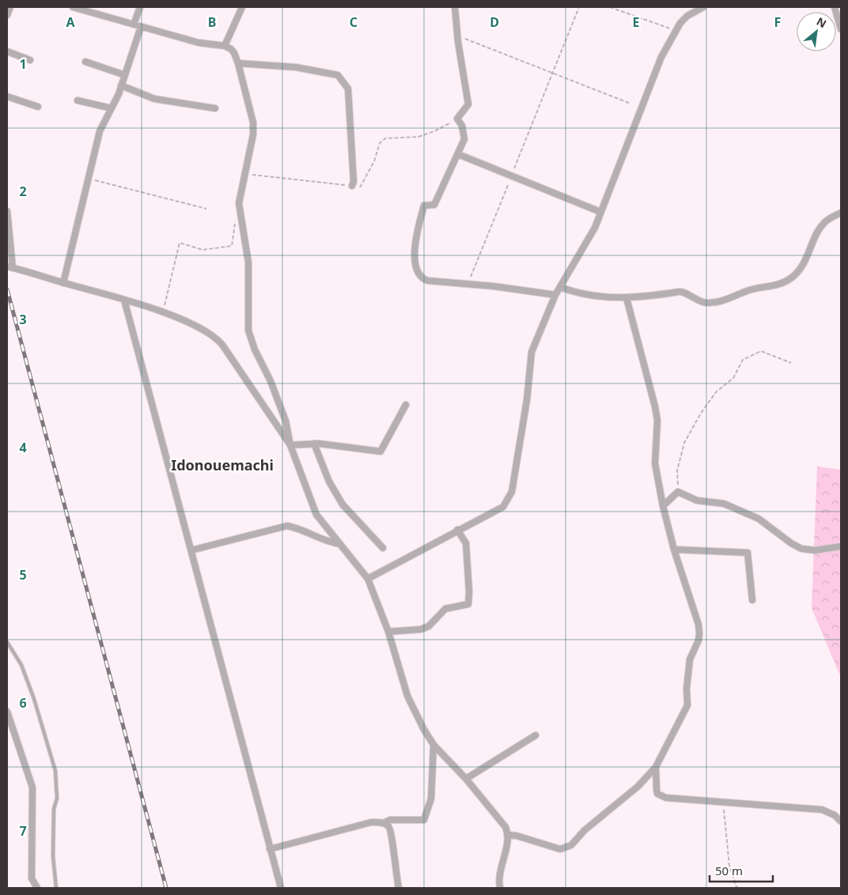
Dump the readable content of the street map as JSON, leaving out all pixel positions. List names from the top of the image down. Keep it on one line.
{"districts":["Idonouemachi"],"scale_bar":"50 m","north":"top right","grid":{"columns":["A","B","C","D","E","F"],"rows":["1","2","3","4","5","6","7"]}}
